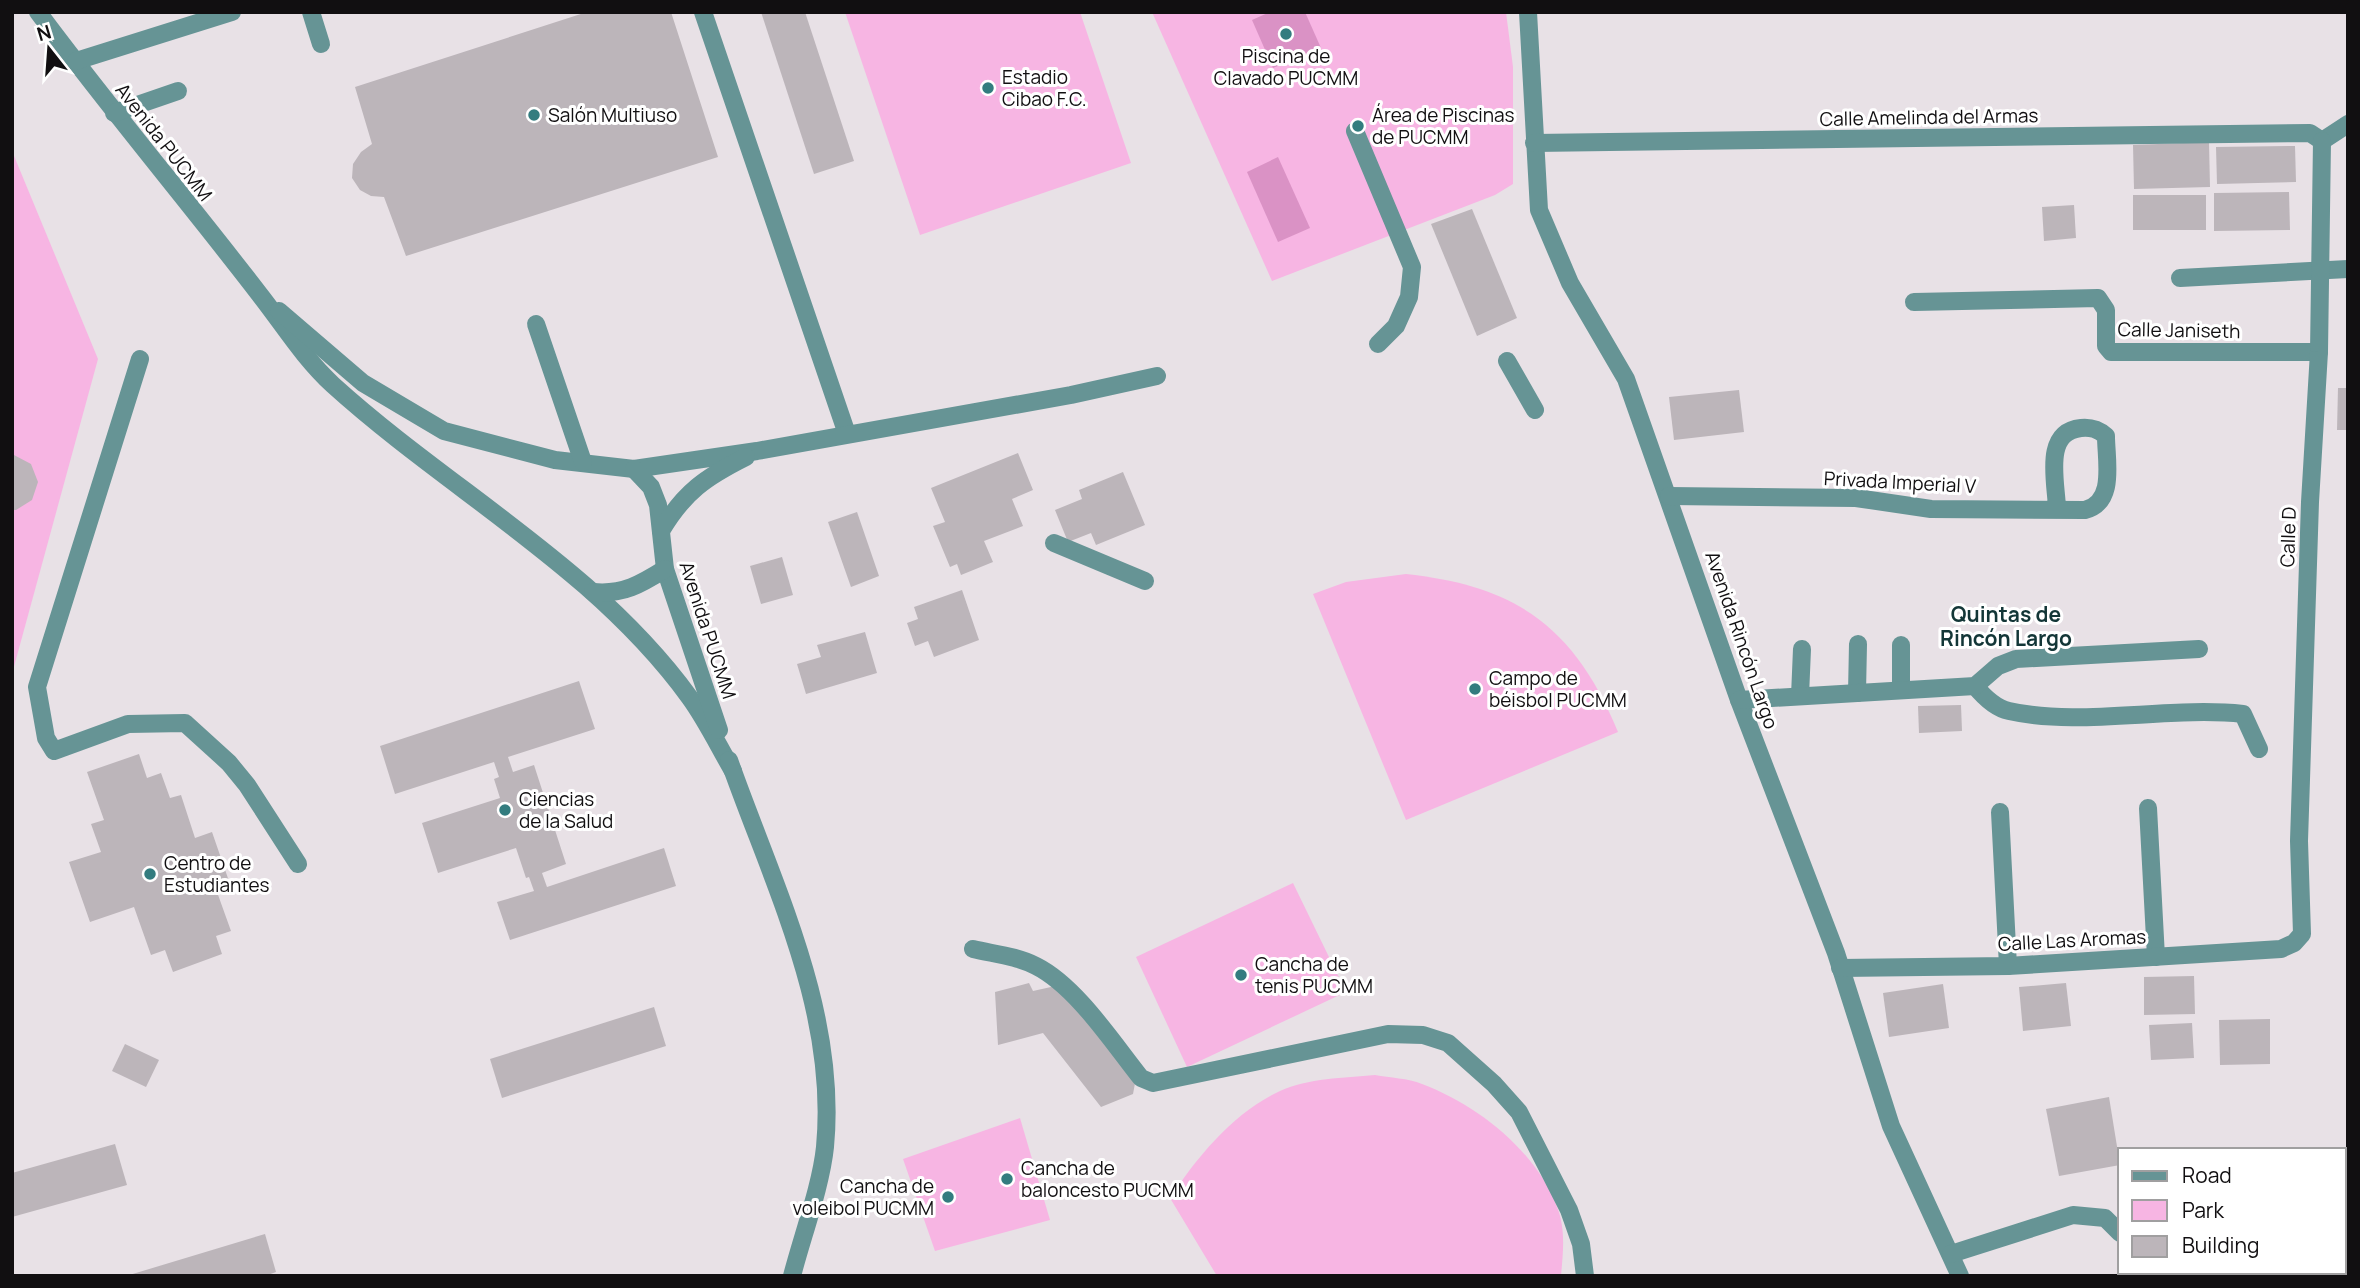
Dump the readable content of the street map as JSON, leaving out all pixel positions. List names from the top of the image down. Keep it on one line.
{"streets":{"street":["Calle Amelinda del Armas","Avenida PUCMM","Calle Janiseth","Privada Imperial V","Calle D","Avenida Rincón Largo","Calle Las Aromas"]},"crossings":[["Calle Amelinda del Armas","Calle D"],["Calle Amelinda del Armas","Avenida Rincón Largo"],["Calle Janiseth","Calle D"],["Privada Imperial V","Avenida Rincón Largo"],["Calle D","Calle Las Aromas"],["Avenida Rincón Largo","Calle Las Aromas"]],"districts":["Quintas de Rincón Largo"],"places":["Piscina de Clavado PUCMM","Estadio Cibao F.C.","Salón Multiuso","Área de Piscinas de PUCMM","Campo de béisbol PUCMM","Ciencias de la Salud","Centro de Estudiantes","Cancha de tenis PUCMM","Cancha de baloncesto PUCMM","Cancha de voleibol PUCMM"],"legend":["Road","Park","Building"],"north":"top"}
